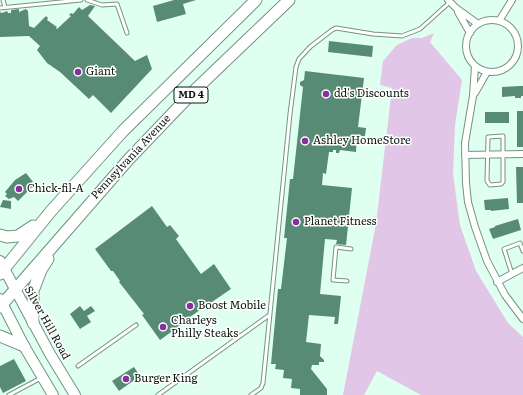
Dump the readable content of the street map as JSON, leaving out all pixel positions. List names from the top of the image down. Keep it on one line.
{"streets":{"highway":["MD 4","Pennsylvania Avenue"],"main road":["Silver Hill Road"]},"crossings":[["Pennsylvania Avenue","Silver Hill Road"]],"places":["Giant","dd's Discounts","Ashley HomeStore","Chick-fil-A","Planet Fitness","Boost Mobile","Charleys Philly Steaks","Burger King"]}
